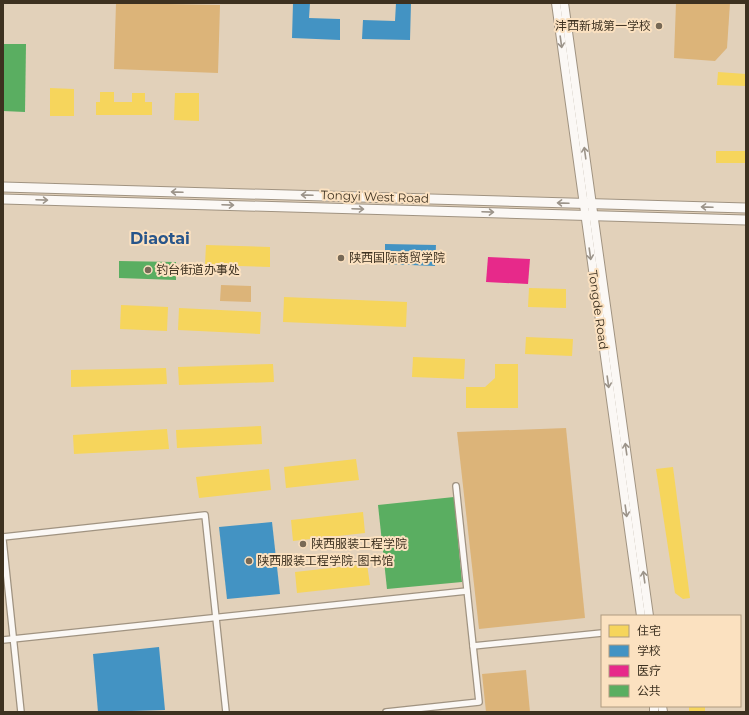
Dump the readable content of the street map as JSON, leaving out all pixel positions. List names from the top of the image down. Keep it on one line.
{"streets":{"main road":["Tongyi West Road"],"street":["Tongde Road"]},"crossings":[["Tongyi West Road","Tongde Road"]],"districts":["Diaotai"],"places":["沣西新城第一学校","陕西国际商贸学院","钓台街道办事处","陕西服装工程学院","陕西服装工程学院-图书馆"],"legend":["住宅","学校","医疗","公共"]}
